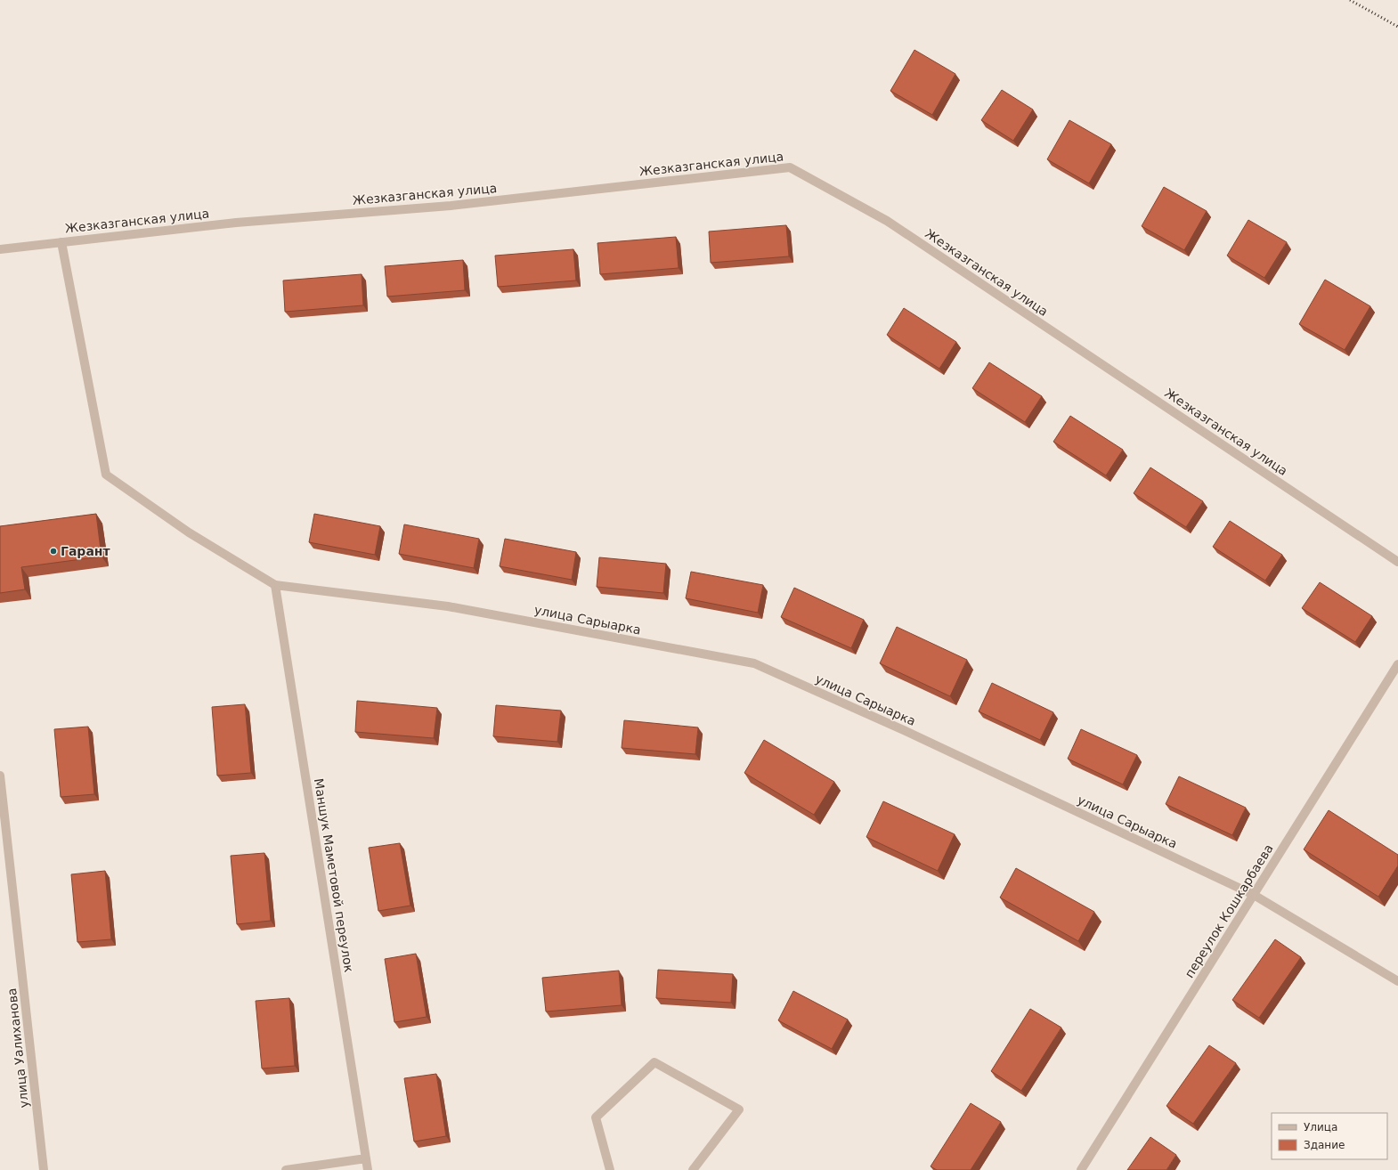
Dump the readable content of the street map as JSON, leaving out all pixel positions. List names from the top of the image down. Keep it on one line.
{"streets":{"street":["Жезказганская улица","улица Сарыарка","Маншук Маметовой переулок","переулок Кошкарбаева","улица Уалиханова"]},"crossings":[["улица Сарыарка","Маншук Маметовой переулок"],["улица Сарыарка","переулок Кошкарбаева"]],"places":["Гарант"],"legend":["Улица","Здание"]}
